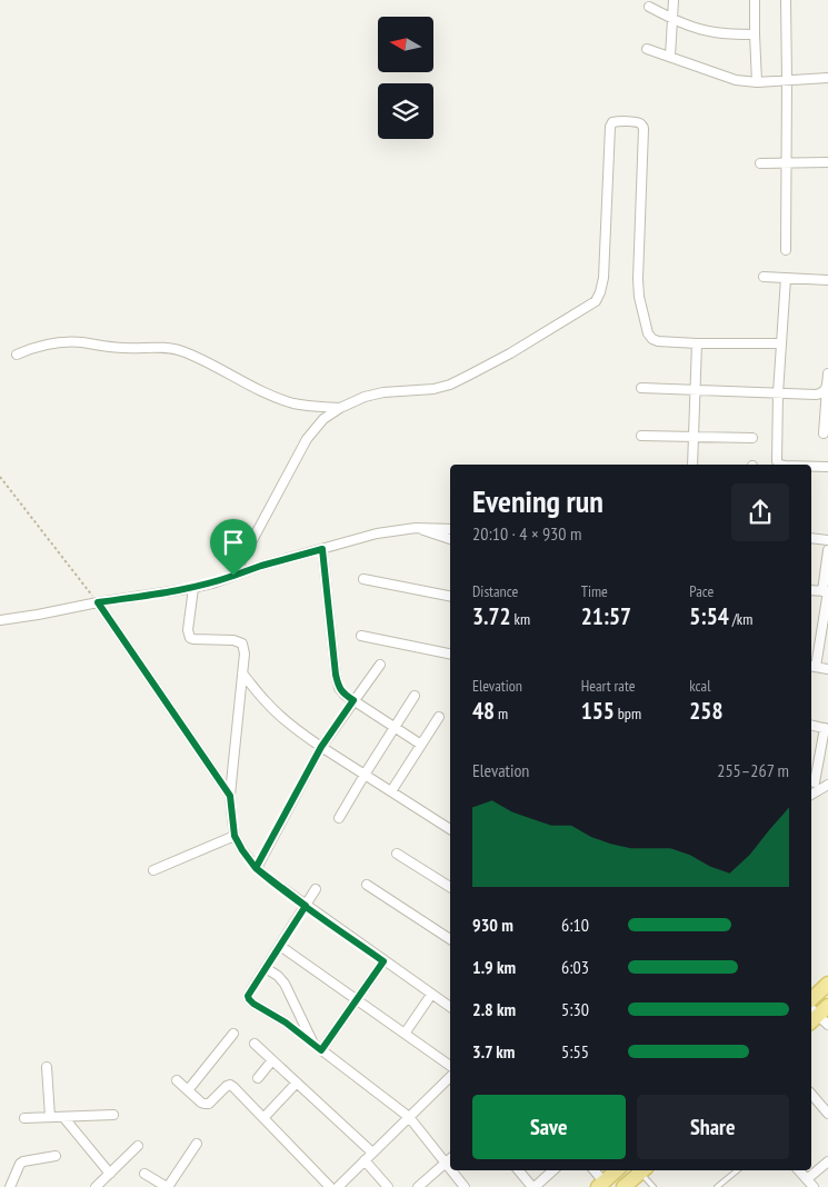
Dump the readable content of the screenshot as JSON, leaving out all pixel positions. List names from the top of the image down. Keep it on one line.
{"north":"left","page":{"heading":["Evening run","20:10 · 4 × 930 m"],"stats":[["Distance","3.72 km"],["Time","21:57"],["Pace","5:54 /km"],["Elevation","48 m"],["Heart rate","155 bpm"],["kcal","258"]],"chart":["Elevation","255–267 m"],"list":[{"name":"930 m","note":"6:10"},{"name":"1.9 km","note":"6:03"},{"name":"2.8 km","note":"5:30"},{"name":"3.7 km","note":"5:55"}],"buttons":["Save","Share"]}}
